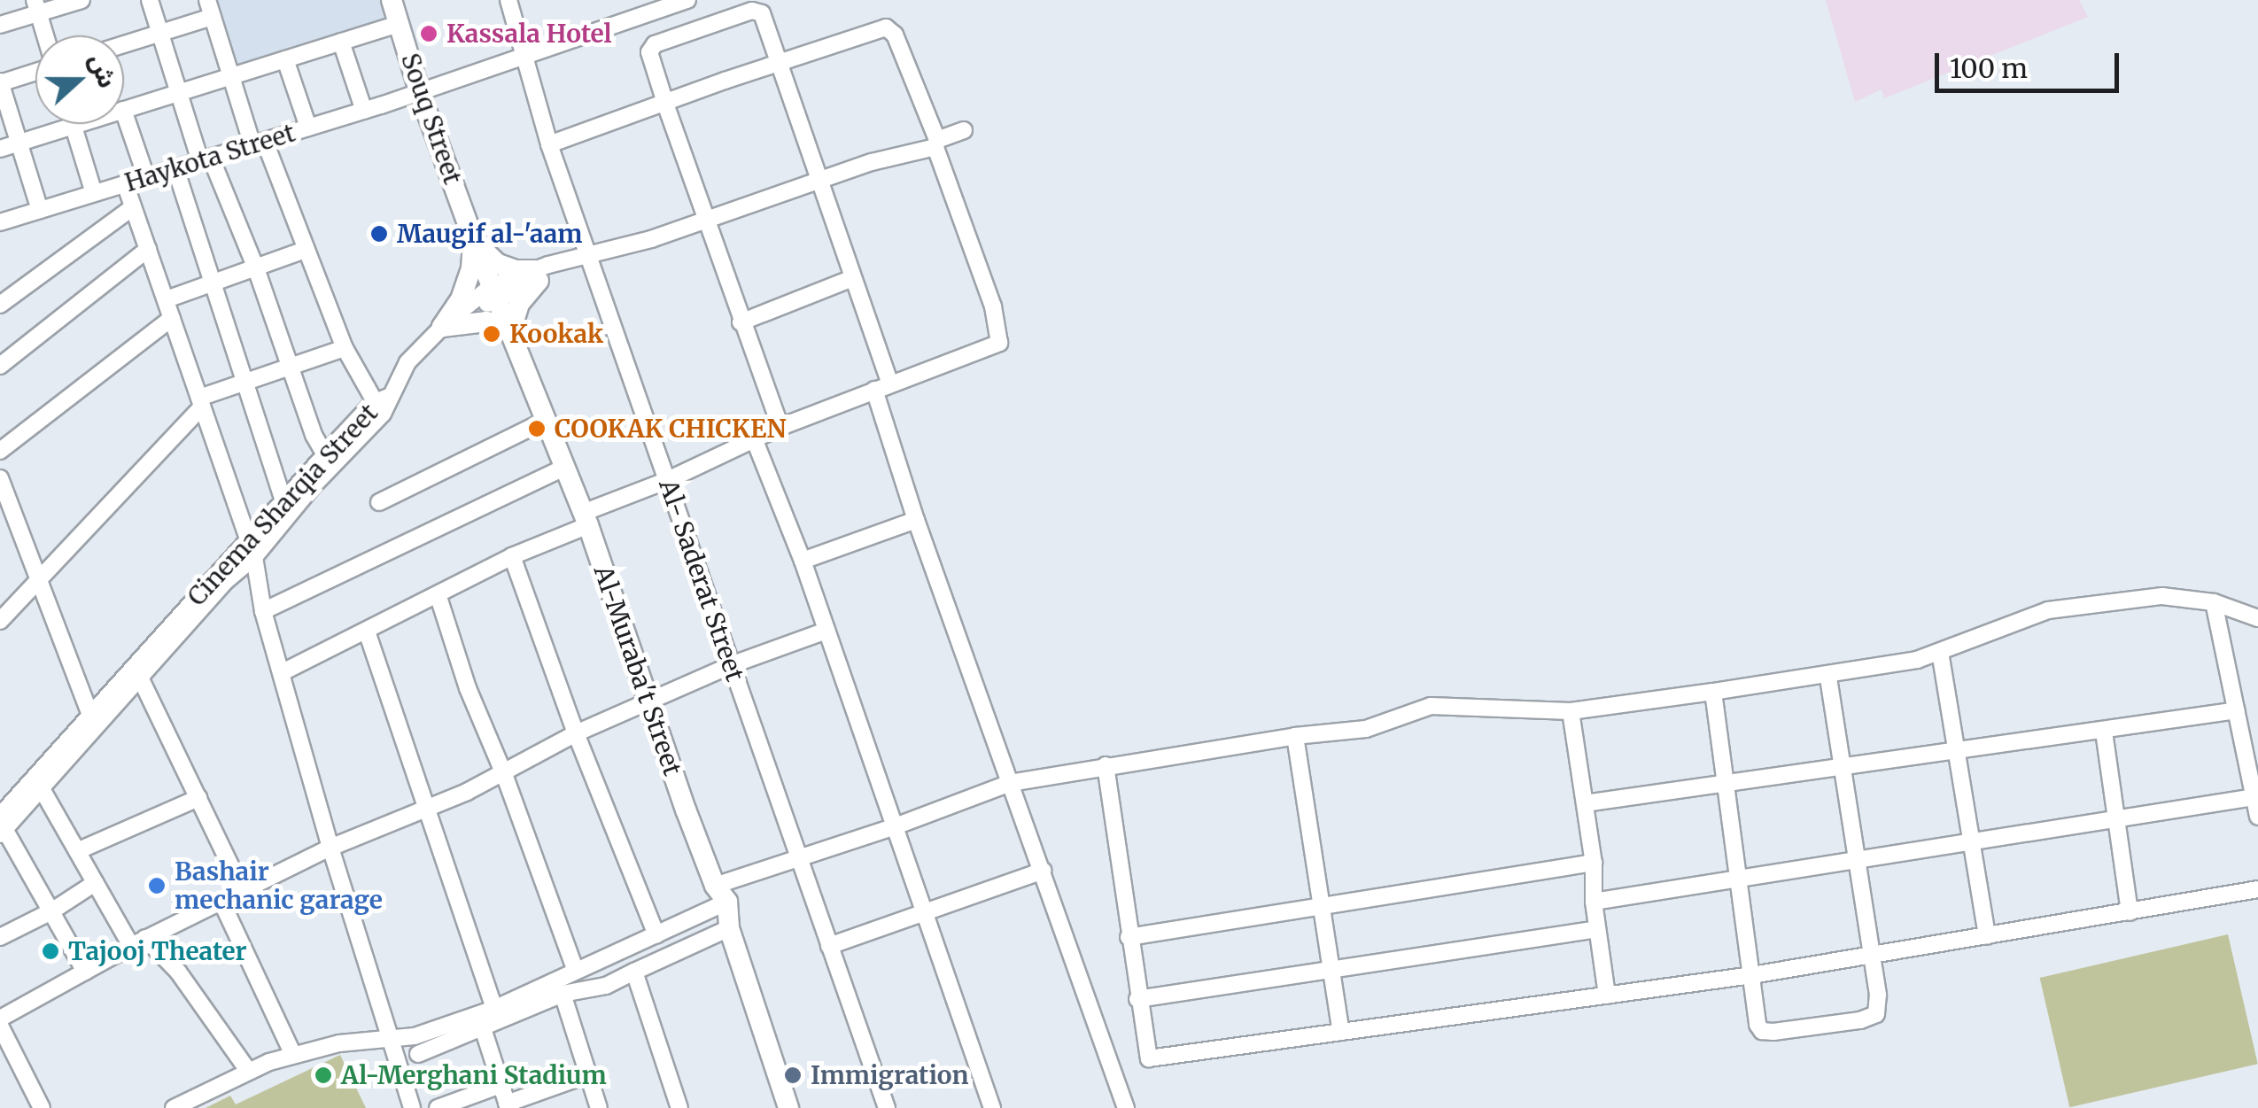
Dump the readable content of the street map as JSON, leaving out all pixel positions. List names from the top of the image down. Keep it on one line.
{"streets":{"main road":["Souq Street","Al-Muraba't Street"],"street":["Haykota Street","Cinema Sharqia Street","Al- Saderat Street"]},"crossings":[["Souq Street","Haykota Street"],["Souq Street","Al-Muraba't Street"],["Haykota Street","Al- Saderat Street"]],"places":["Kassala Hotel","Maugif al-'aam","Kookak","COOKAK CHICKEN","Bashair mechanic garage","Tajooj Theater","Al-Merghani Stadium","Immigration"],"scale_bar":"100 m","north":"right"}
